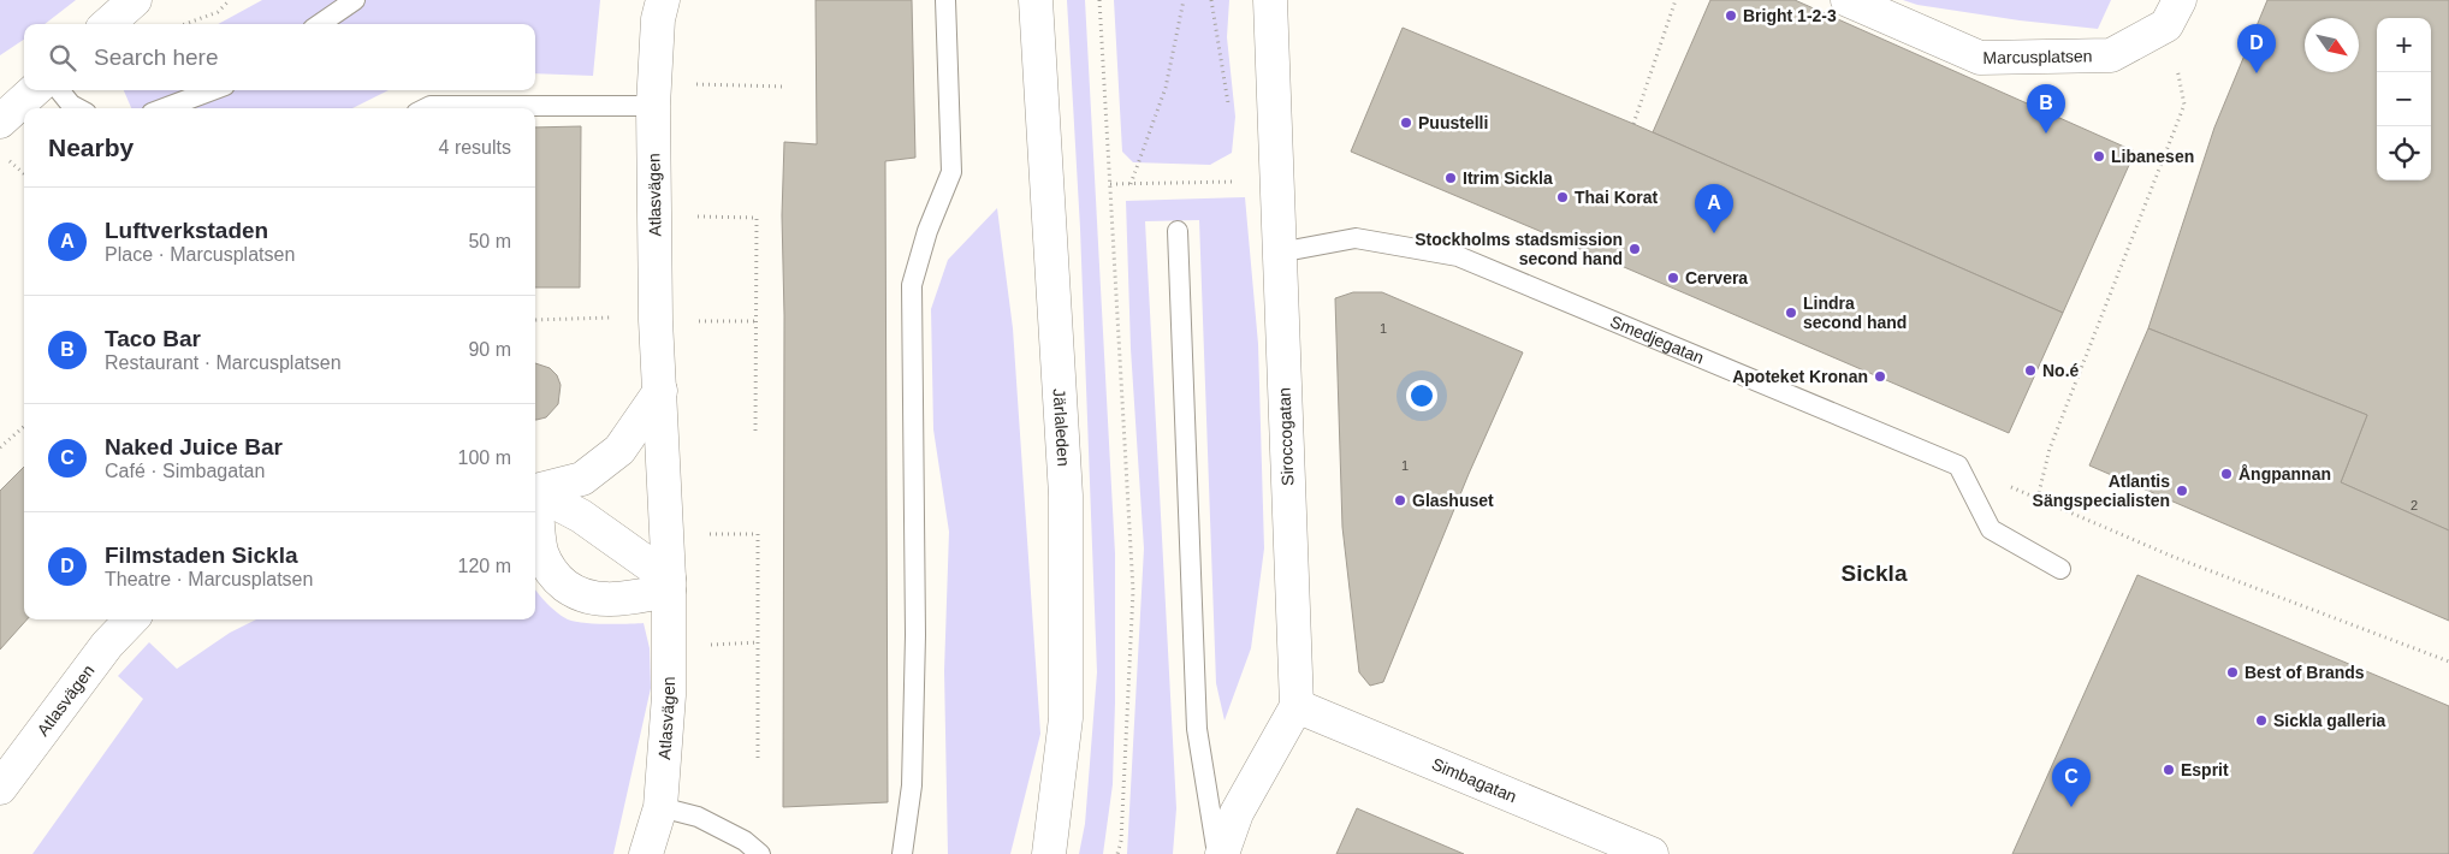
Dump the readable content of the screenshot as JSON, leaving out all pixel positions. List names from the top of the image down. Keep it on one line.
{"streets":{"street":["Marcusplatsen","Atlasvägen","Järlaleden","Siroccogatan","Simbagatan"],"lane":["Smedjegatan"]},"crossings":[["Smedjegatan","Siroccogatan"],["Siroccogatan","Simbagatan"]],"districts":["Sickla"],"places":["Bright 1-2-3","Puustelli","Libanesen","Itrim Sickla","Thai Korat","Stockholms stadsmission second hand","Cervera","Lindra second hand","No.é","Apoteket Kronan","Ångpannan","Atlantis Sängspecialisten","Glashuset","Best of Brands","Sickla galleria","Esprit"],"house_numbers":["1","1","2"],"north":"bottom right","page":{"map_buttons":["+","−"],"pins":["D","B","A","C"],"search":"Search here","heading":["Nearby","4 results"],"list":[{"mark":"A","name":"Luftverkstaden","note":"Place · Marcusplatsen","value":"50 m"},{"mark":"B","name":"Taco Bar","note":"Restaurant · Marcusplatsen","value":"90 m"},{"mark":"C","name":"Naked Juice Bar","note":"Café · Simbagatan","value":"100 m"},{"mark":"D","name":"Filmstaden Sickla","note":"Theatre · Marcusplatsen","value":"120 m"}]}}
